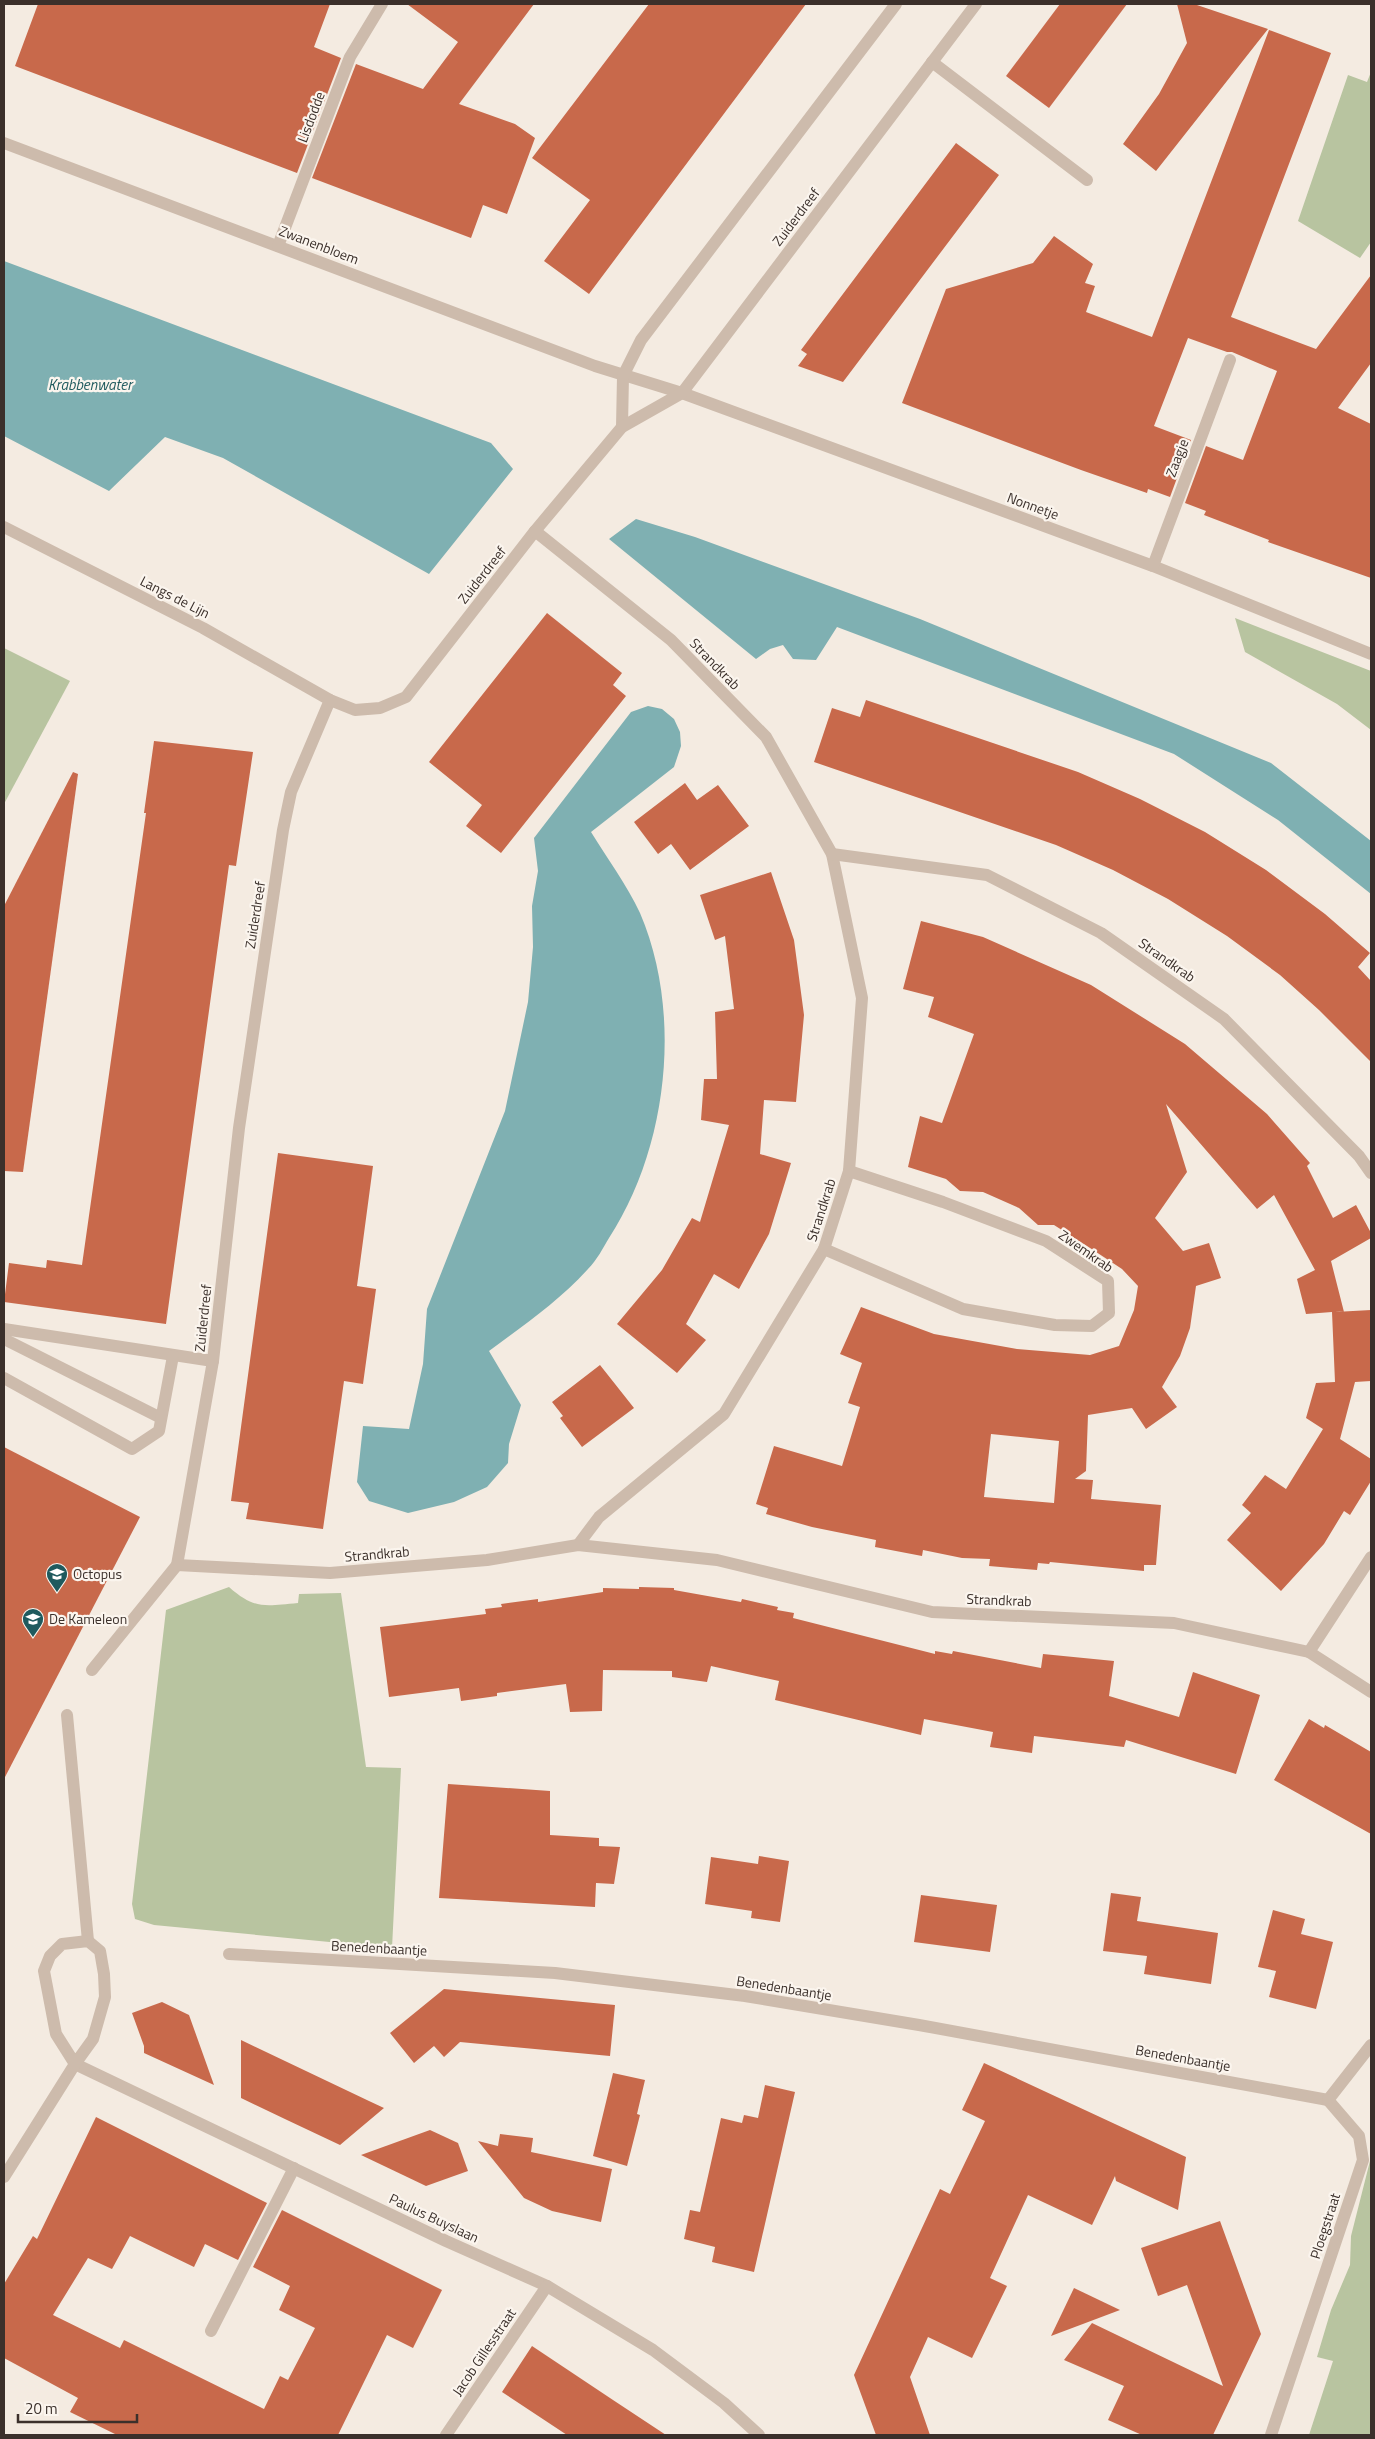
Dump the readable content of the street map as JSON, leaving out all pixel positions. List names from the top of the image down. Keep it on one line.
{"streets":{"street":["Lisdodde","Zuiderdreef","Zwanenbloem","Zaagje","Nonnetje","Langs de Lijn","Strandkrab","Zwemkrab","Benedenbaantje","Paulus Buyslaan","Ploegstraat","Jacob Gillesstraat"]},"crossings":[["Lisdodde","Zwanenbloem"],["Zuiderdreef","Zwanenbloem"],["Zuiderdreef","Nonnetje"],["Zuiderdreef","Langs de Lijn"],["Zuiderdreef","Strandkrab"],["Zwanenbloem","Nonnetje"],["Zaagje","Nonnetje"],["Strandkrab","Zwemkrab"],["Benedenbaantje","Ploegstraat"],["Paulus Buyslaan","Jacob Gillesstraat"]],"water":["Krabbenwater"],"places":{"school or university":["Octopus","De Kameleon"]},"scale_bar":"20 m"}
